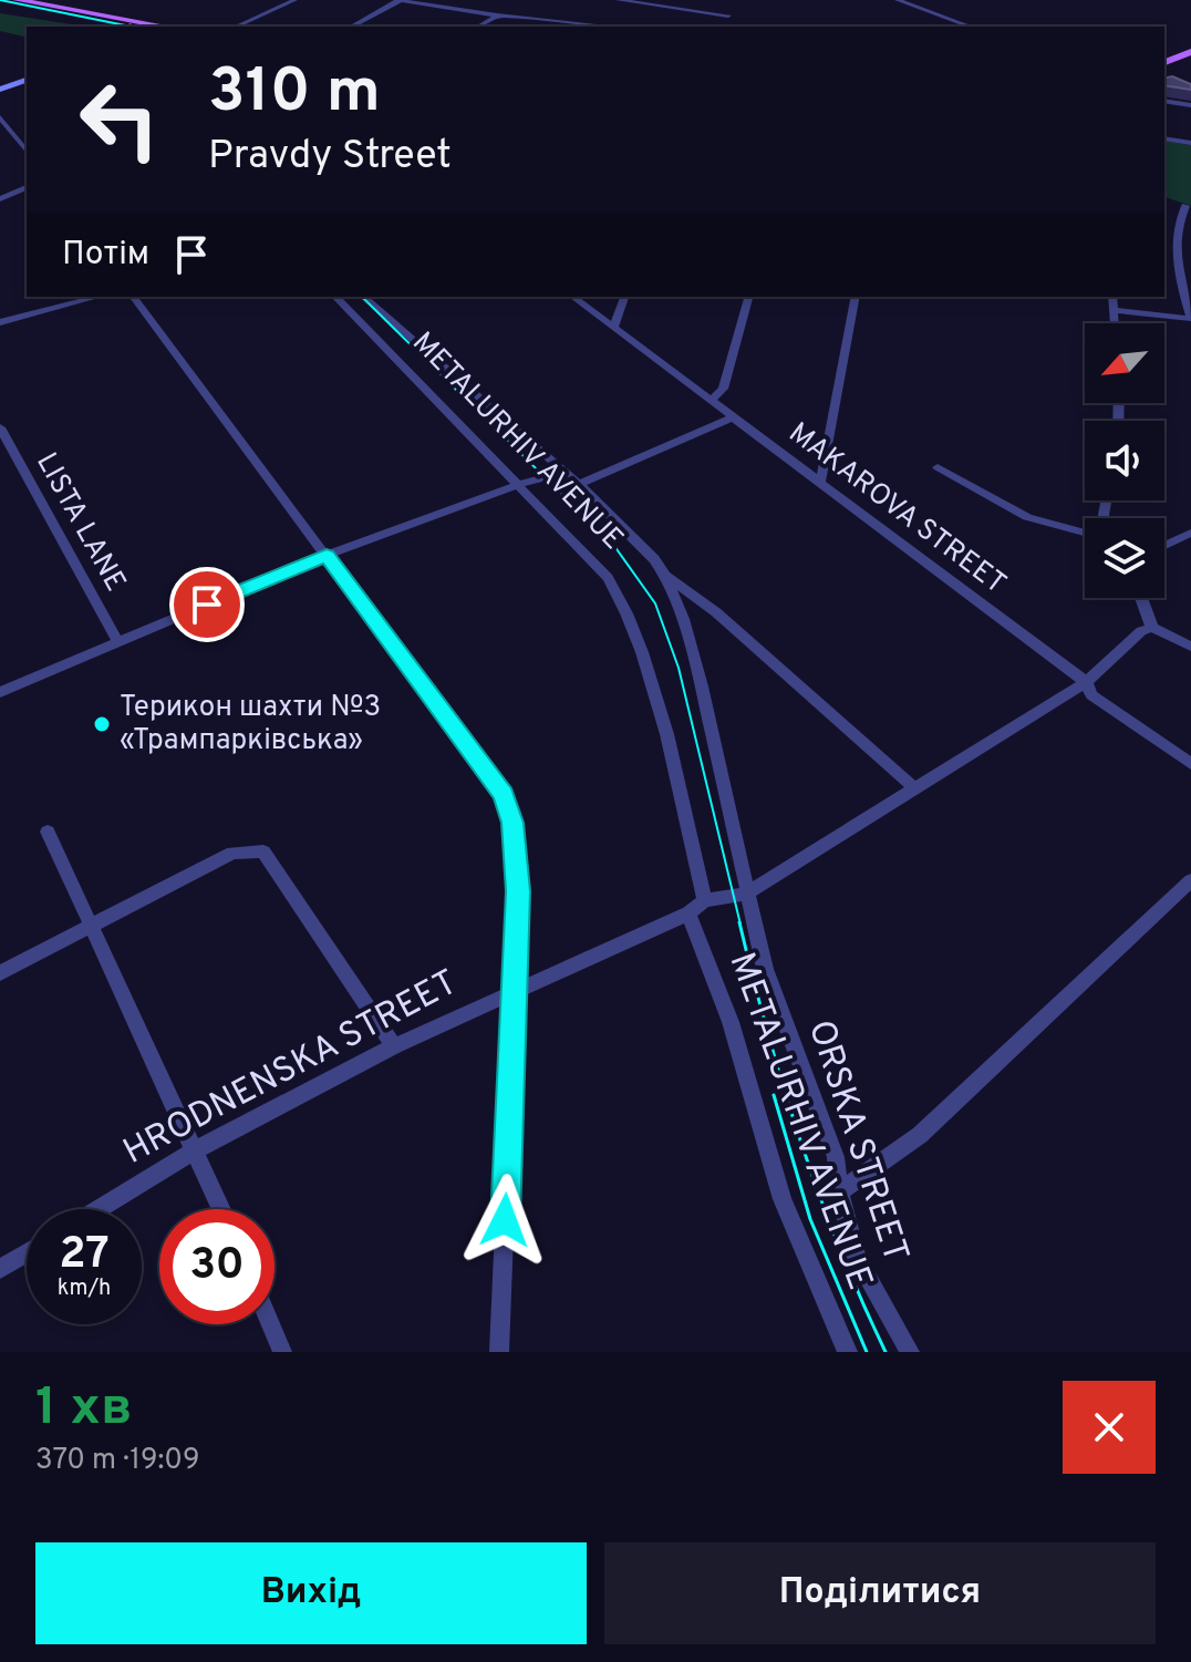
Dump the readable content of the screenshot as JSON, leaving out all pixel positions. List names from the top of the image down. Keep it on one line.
{"streets":{"street":["METALURHIV AVENUE","MAKAROVA STREET","LISTA LANE","HRODNENSKA STREET","ORSKA STREET"]},"crossings":[["METALURHIV AVENUE","HRODNENSKA STREET"],["HRODNENSKA STREET","ORSKA STREET"]],"places":["Терикон шахти №3 «Трампарківська»"],"north":"bottom left","page":{"turn":["310 m","Pravdy Street"],"then":"Потім","speed":"27 km/h","limit":"30","heading":["1 хв","370 m · 19:09"],"buttons":["Вихід","Поділитися"]}}
